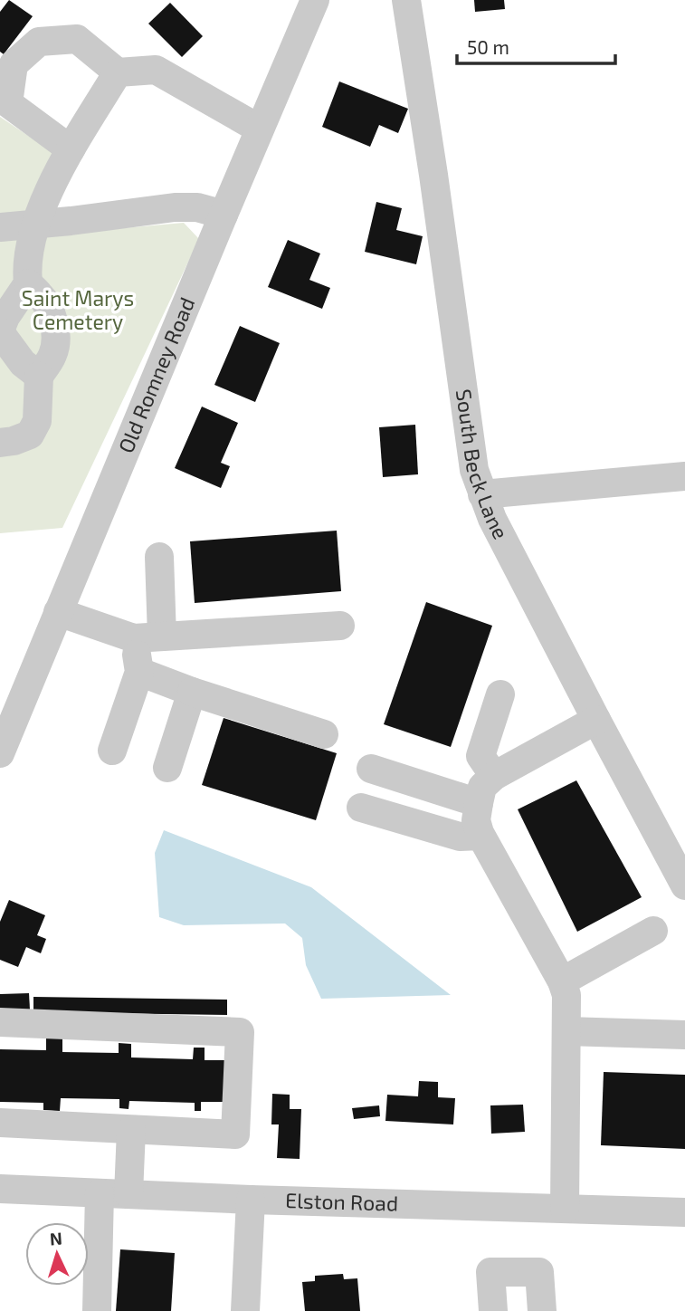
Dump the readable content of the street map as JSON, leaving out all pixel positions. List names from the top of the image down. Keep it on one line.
{"streets":{"street":["Old Romney Road","South Beck Lane","Elston Road"]},"parks":["Saint Marys Cemetery"],"scale_bar":"50 m","north":"top"}
